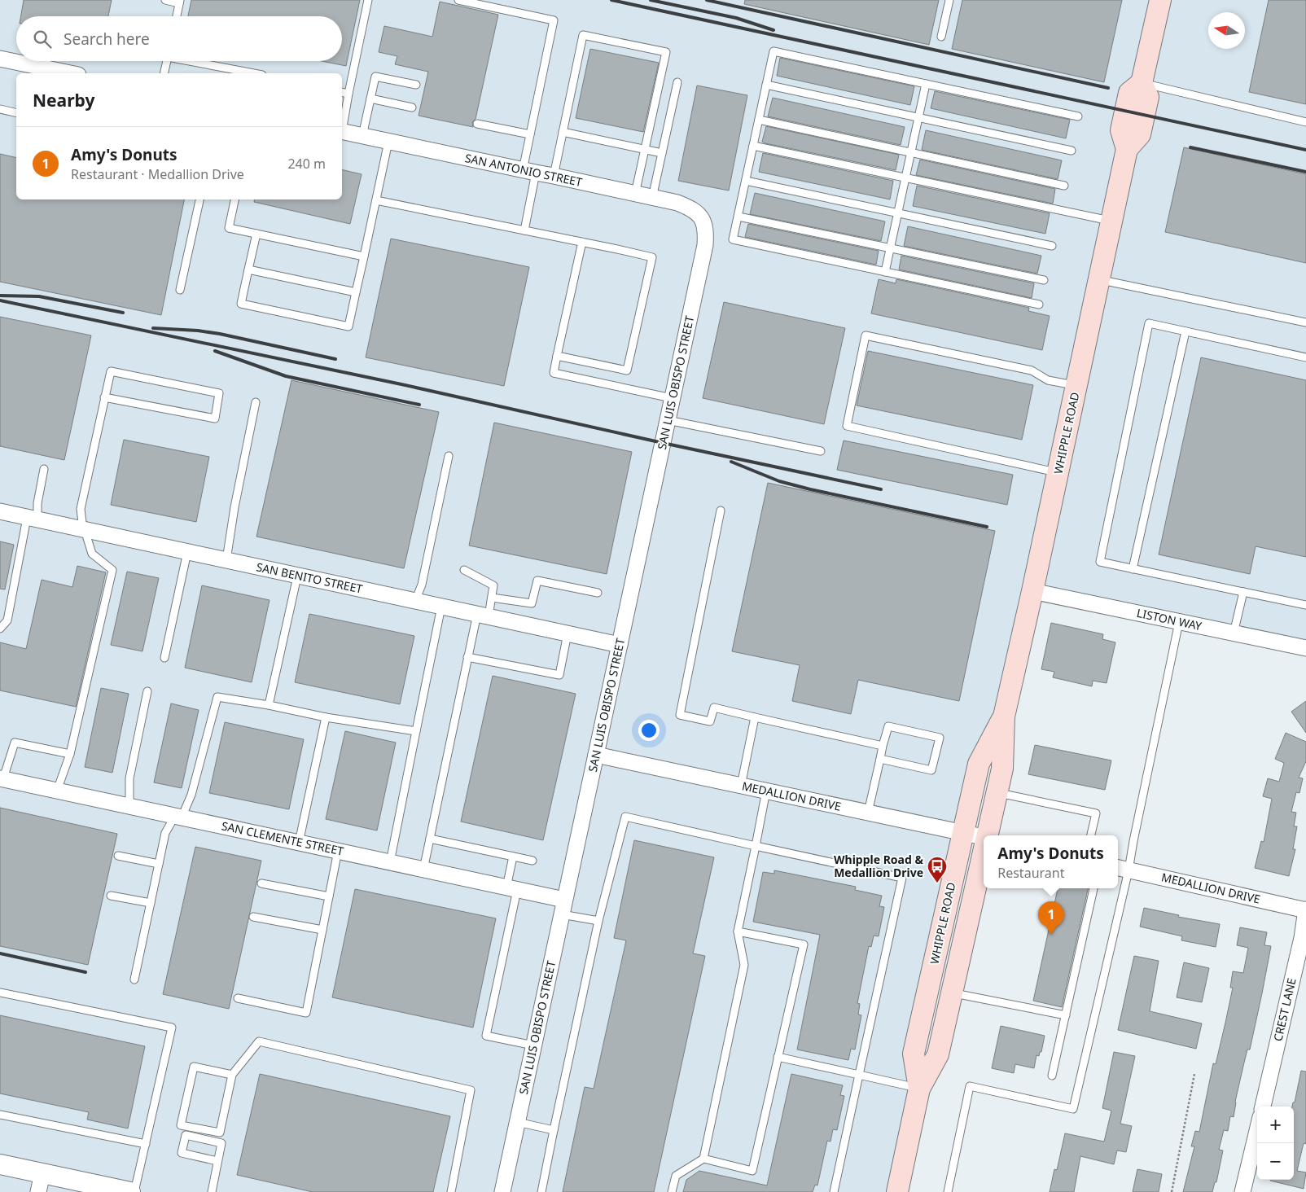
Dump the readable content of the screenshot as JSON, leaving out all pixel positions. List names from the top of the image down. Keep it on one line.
{"streets":{"main road":["WHIPPLE ROAD"],"street":["SAN ANTONIO STREET","SAN LUIS OBISPO STREET","SAN BENITO STREET","LISTON WAY","MEDALLION DRIVE","SAN CLEMENTE STREET","CREST LANE"]},"crossings":[["SAN ANTONIO STREET","SAN LUIS OBISPO STREET"],["SAN LUIS OBISPO STREET","SAN BENITO STREET"],["SAN LUIS OBISPO STREET","MEDALLION DRIVE"],["SAN LUIS OBISPO STREET","SAN CLEMENTE STREET"],["WHIPPLE ROAD","LISTON WAY"],["WHIPPLE ROAD","MEDALLION DRIVE"],["MEDALLION DRIVE","CREST LANE"]],"places":{"bus stop":["Whipple Road & Medallion Drive"]},"north":"left","page":{"search":"Search here","heading":"Nearby","list":[{"mark":"1","name":"Amy's Donuts","note":"Restaurant · Medallion Drive","value":"240 m"}],"popup":["Amy's Donuts","Restaurant"],"pins":"1","map_buttons":["+","−"]}}
